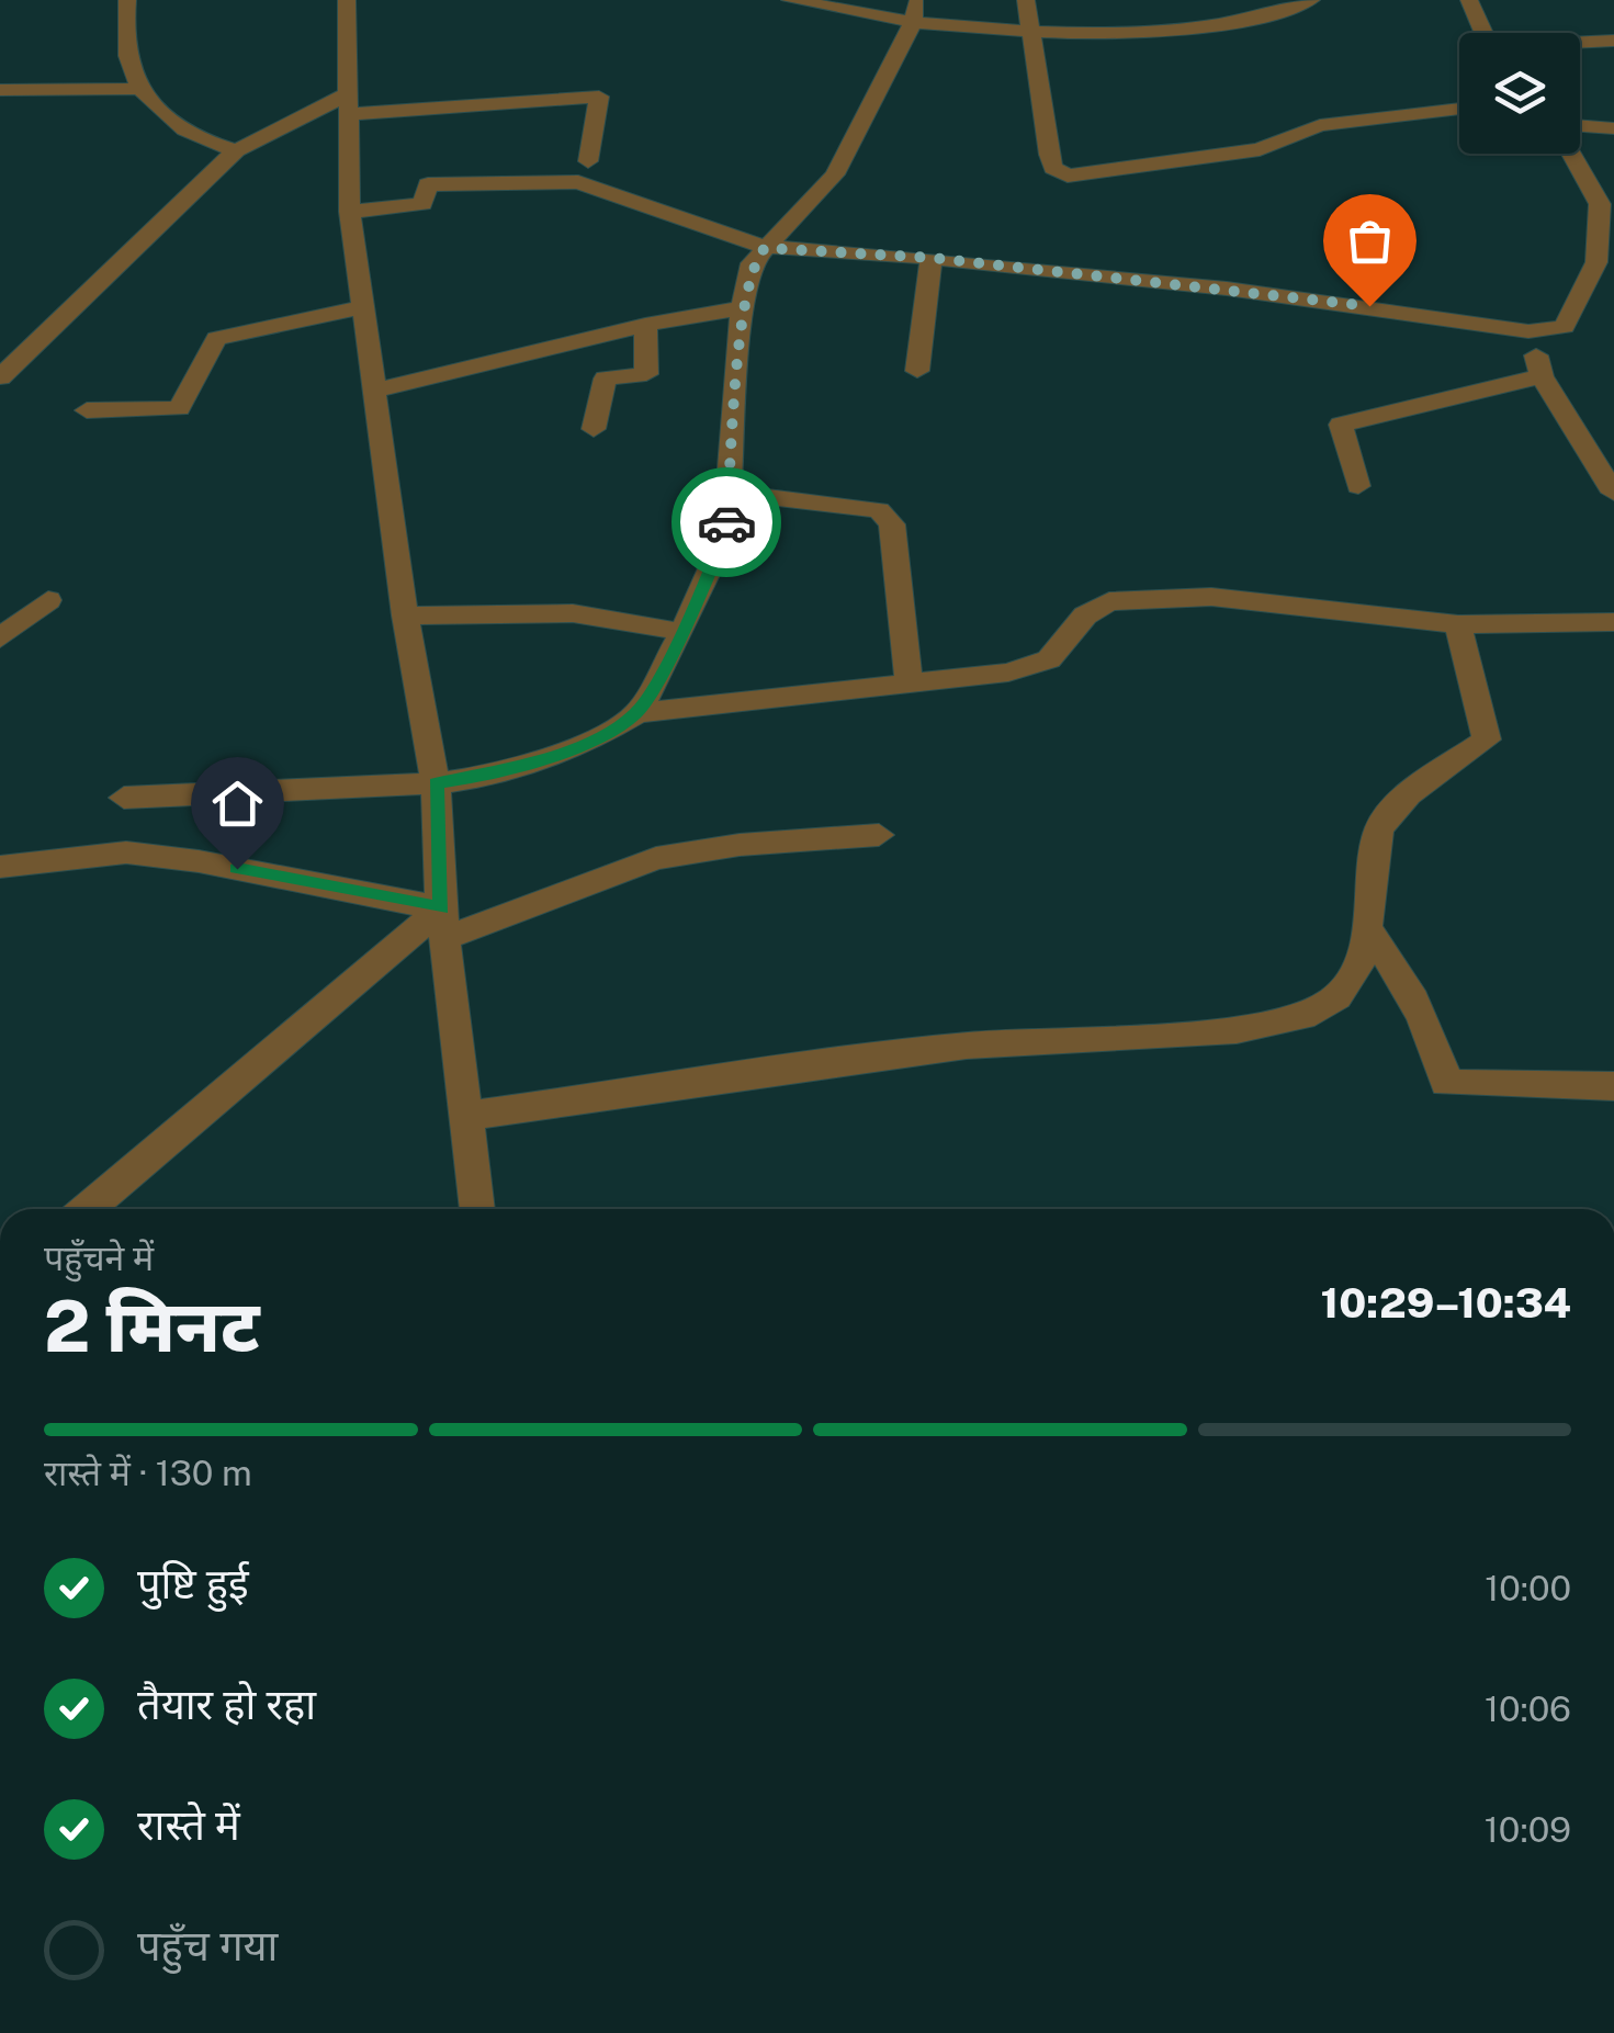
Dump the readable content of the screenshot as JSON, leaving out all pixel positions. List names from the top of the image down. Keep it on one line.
{"page":{"heading":["2 मिनट","पहुँचने में","10:29–10:34"],"bar":"रास्ते में · 130 m","list":[["पुष्टि हुई","10:00"],["तैयार हो रहा","10:06"],["रास्ते में","10:09"],"पहुँच गया"]}}
